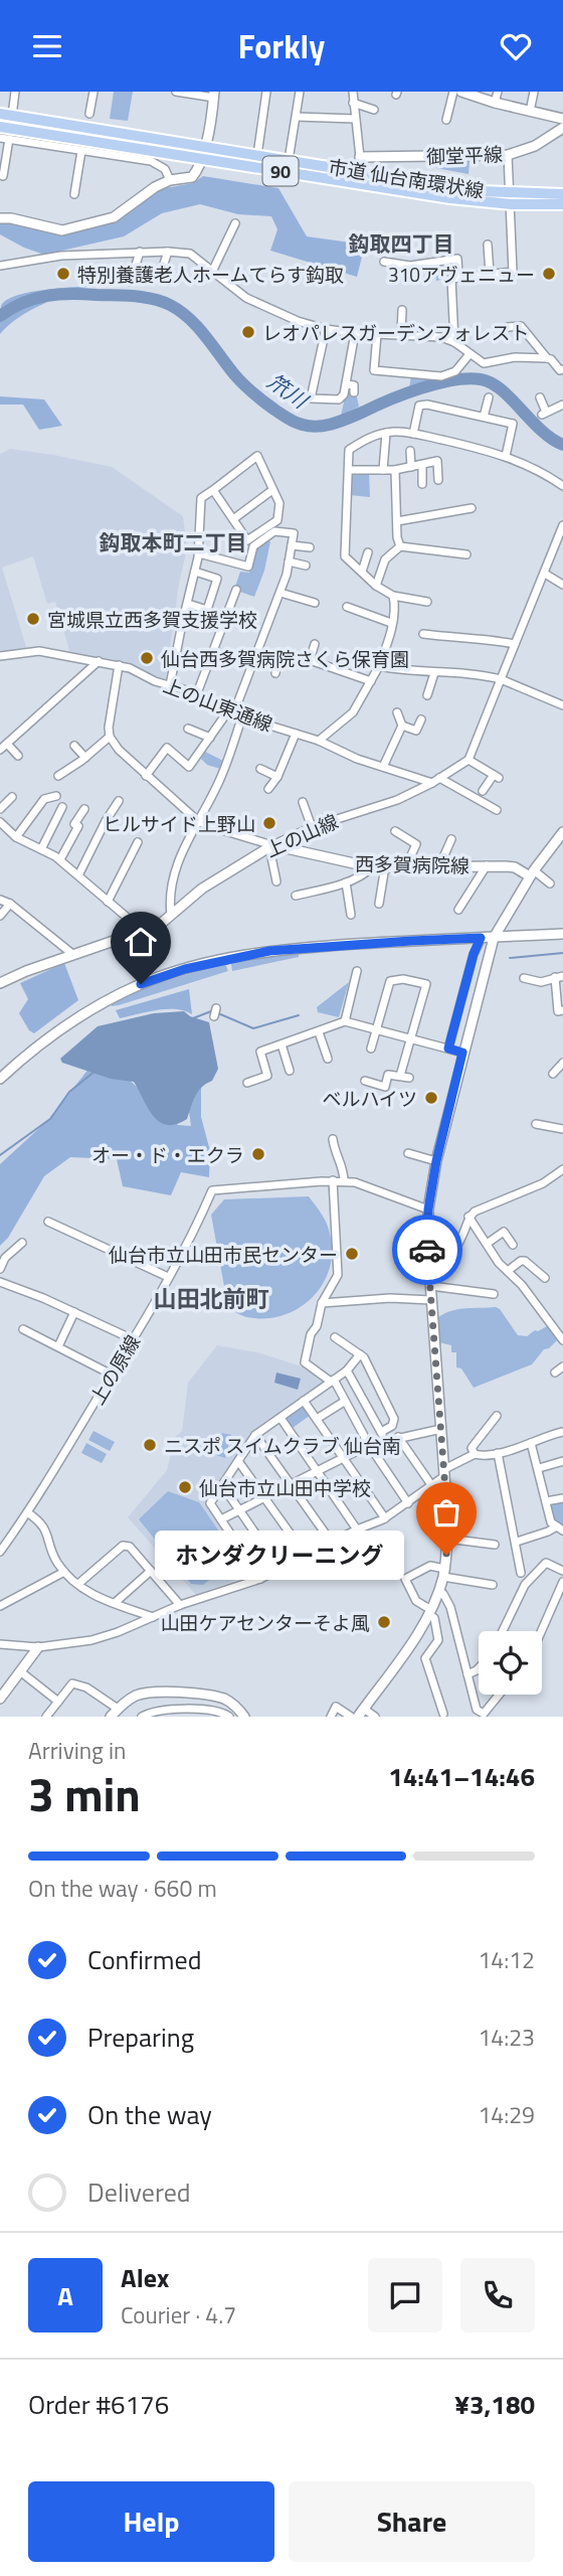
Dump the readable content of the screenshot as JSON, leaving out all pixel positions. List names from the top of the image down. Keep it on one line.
{"streets":{"main road":["90","市道 仙台南環状線"],"street":["御堂平線","上の山東通線","上の山線","西多賀病院線","上の原線"]},"crossings":[["上の山東通線","上の山線"],["上の山線","西多賀病院線"]],"districts":["鈎取四丁目","鈎取本町二丁目","山田北前町"],"water":["笊川"],"places":["特別養護老人ホームてらす鈎取","310アヴェニュー","レオパレスガーデンフォレスト","宮城県立西多賀支援学校","仙台西多賀病院さくら保育園","ヒルサイド上野山","ベルハイツ","オー・ド・エクラ","仙台市立山田市民センター","ニスポ スイムクラブ 仙台南","仙台市立山田中学校","ホンダクリーニング","山田ケアセンターそよ風"],"page":{"header":"Forkly","bubble":"ホンダクリーニング","heading":["3 min","Arriving in","14:41–14:46"],"panel":["Alex","Courier · 4.7","Order #6176","¥3,180"],"bar":"On the way · 660 m","list":[["Confirmed","14:12"],["Preparing","14:23"],["On the way","14:29"],"Delivered"],"round":"A","buttons":["Help","Share"]}}
